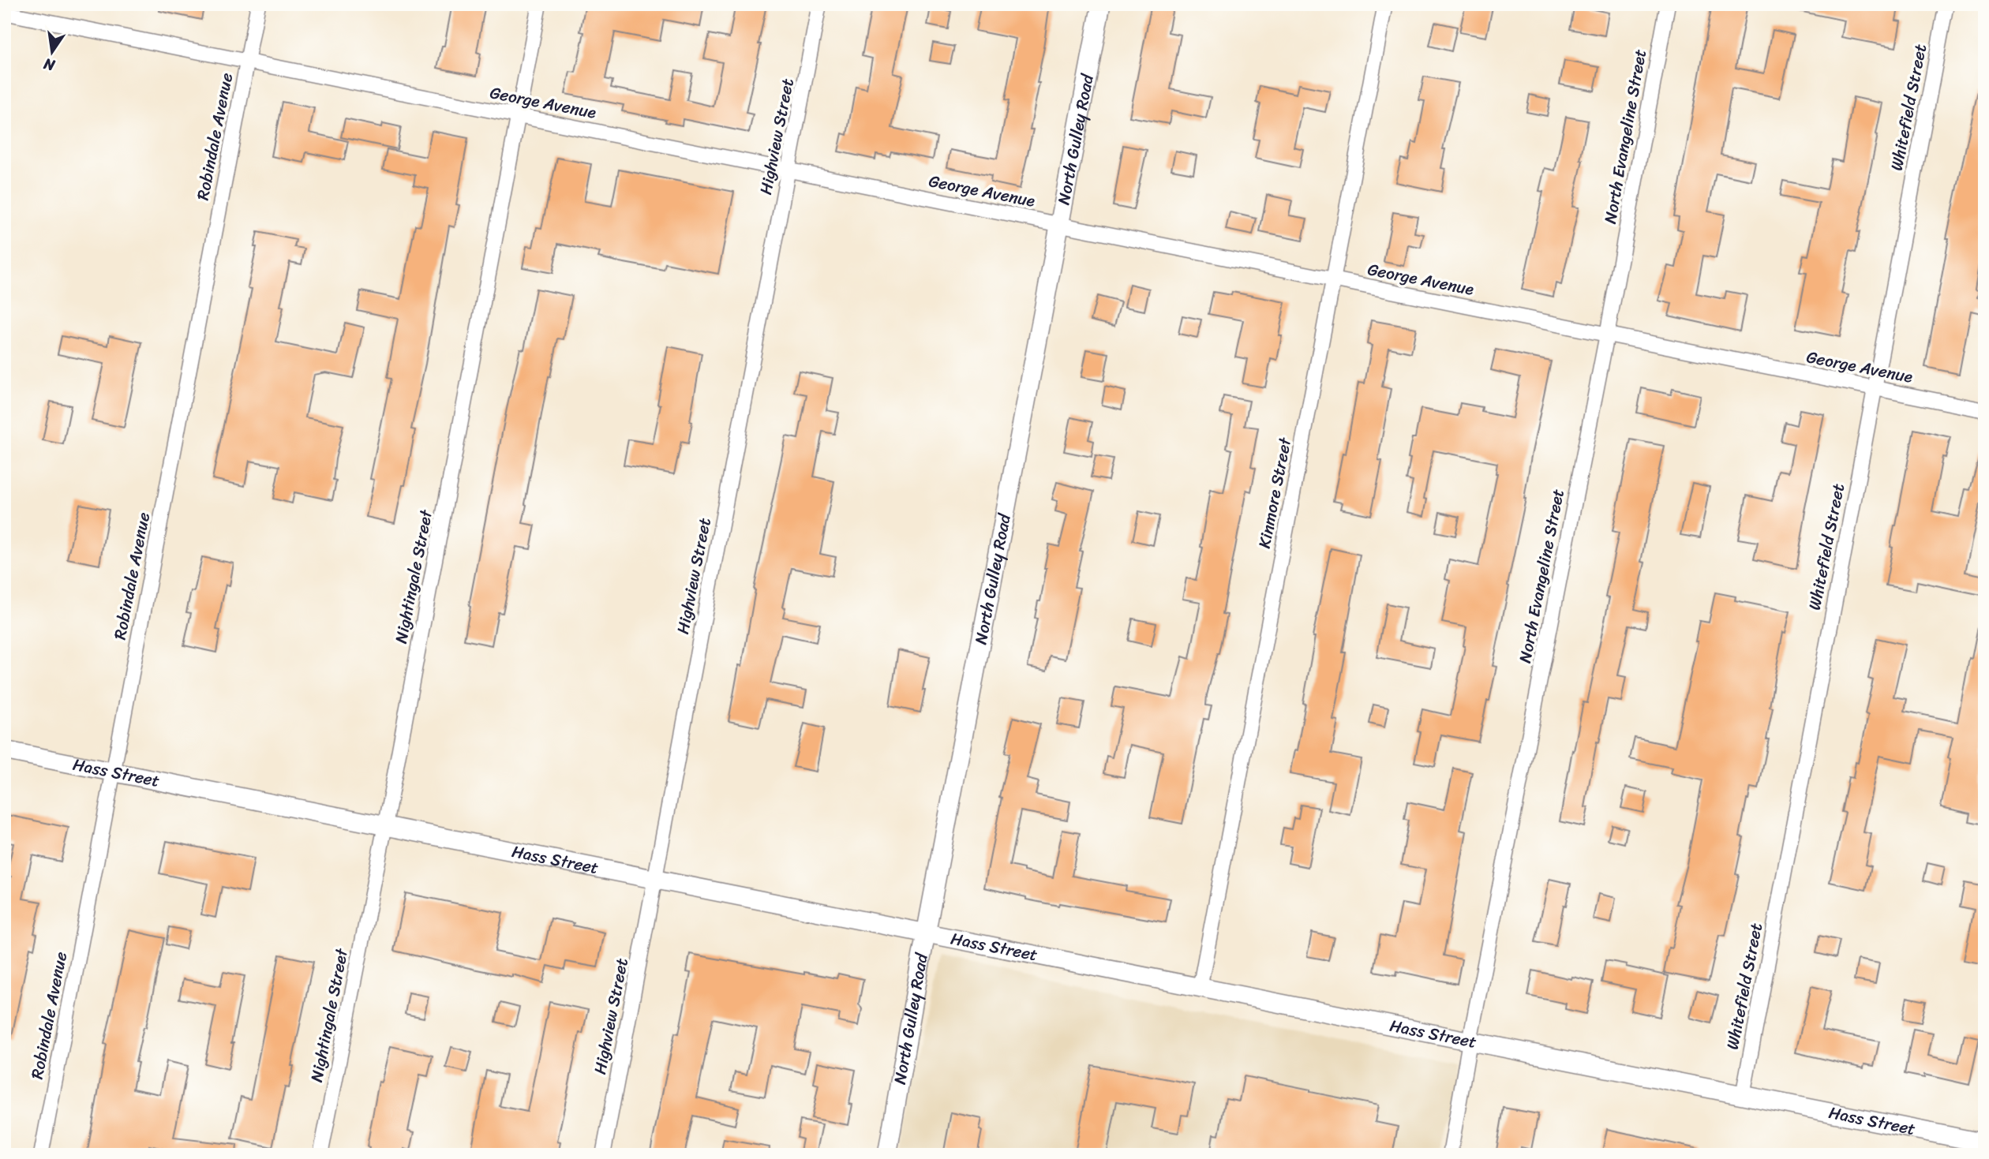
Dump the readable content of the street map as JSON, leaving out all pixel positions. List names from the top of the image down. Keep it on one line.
{"streets":{"street":["George Avenue","Whitefield Street","Robindale Avenue","Highview Street","North Evangeline Street","North Gulley Road","Kinmore Street","Nightingale Street","Hass Street"]},"crossings":[["George Avenue","Whitefield Street"],["George Avenue","Robindale Avenue"],["George Avenue","Highview Street"],["George Avenue","North Evangeline Street"],["George Avenue","North Gulley Road"],["George Avenue","Kinmore Street"],["George Avenue","Nightingale Street"],["Whitefield Street","Hass Street"],["Robindale Avenue","Hass Street"],["Highview Street","Hass Street"],["North Evangeline Street","Hass Street"],["North Gulley Road","Hass Street"],["Kinmore Street","Hass Street"],["Nightingale Street","Hass Street"]],"north":"bottom"}
